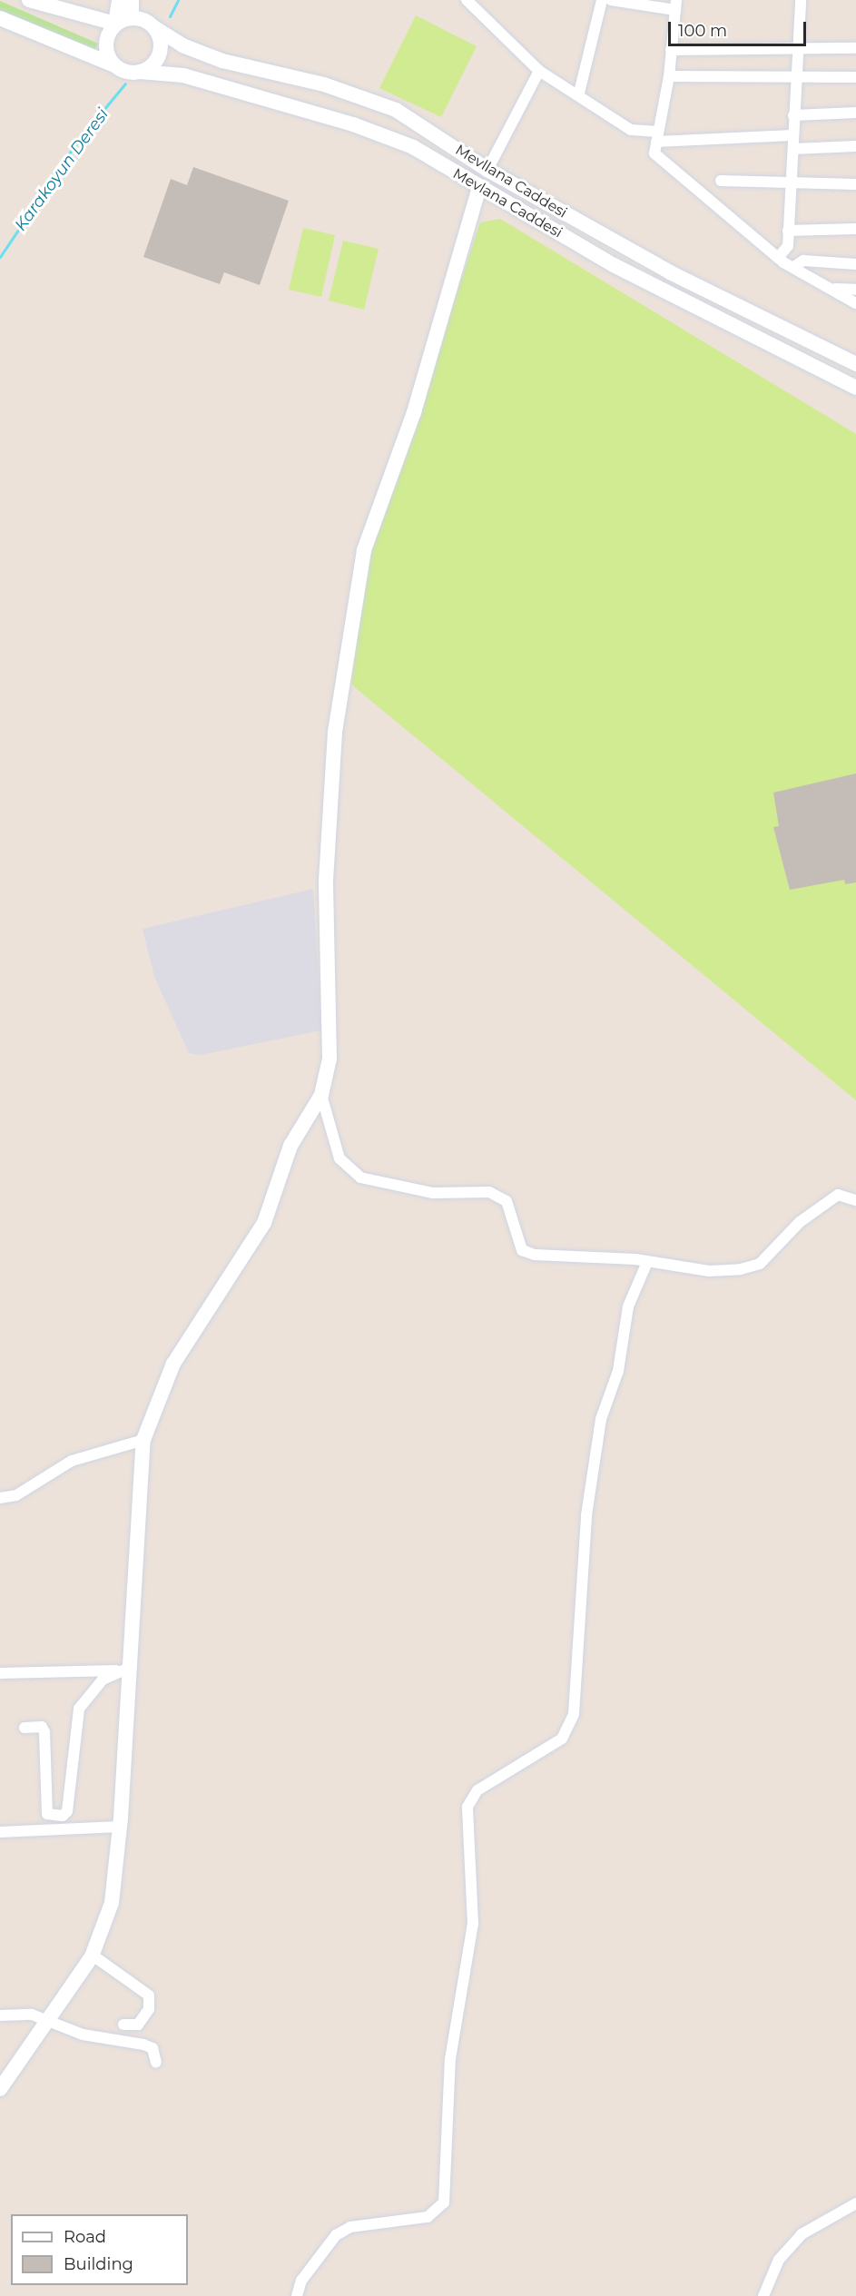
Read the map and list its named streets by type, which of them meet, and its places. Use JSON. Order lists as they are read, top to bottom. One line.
{"streets":{"main road":["Mevllana Caddesi","Mevlana Caddesi"]},"crossings":[["Mevllana Caddesi","Mevlana Caddesi"]],"water":["Karakoyun Deresi"],"legend":["Road","Building"],"scale_bar":"100 m"}
